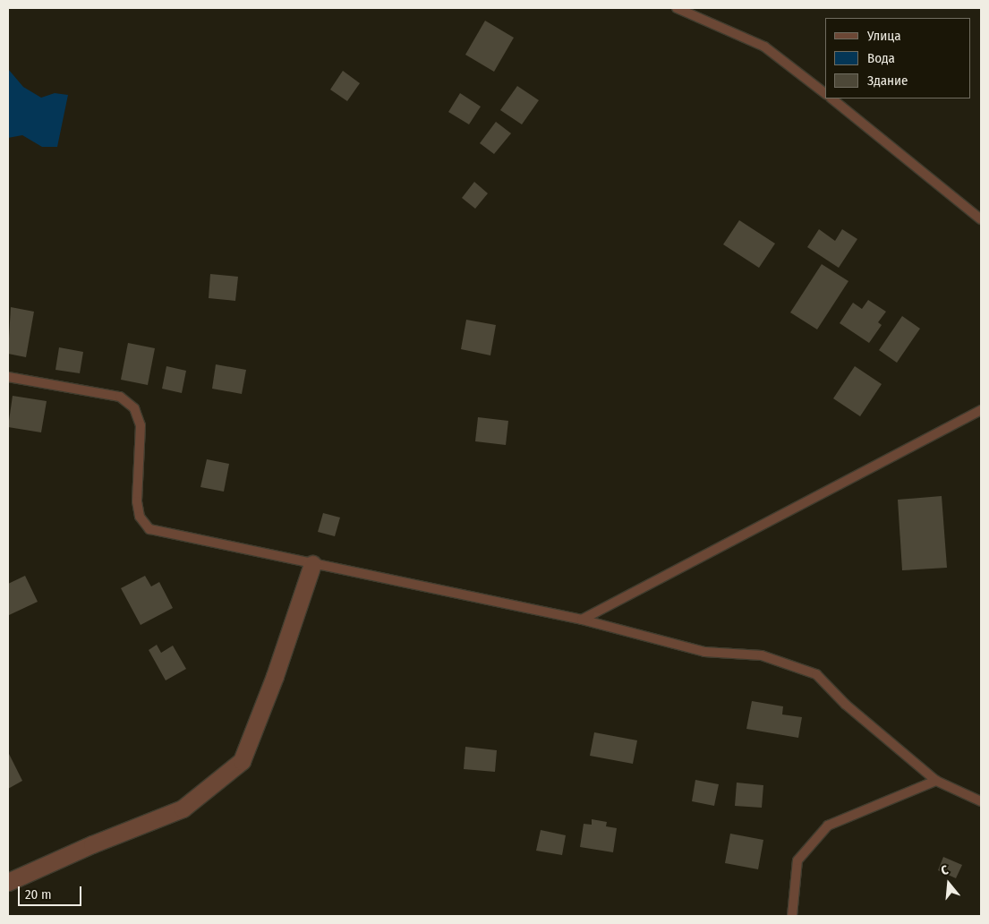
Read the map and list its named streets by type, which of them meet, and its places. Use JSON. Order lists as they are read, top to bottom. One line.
{"legend":["Улица","Вода","Здание"],"scale_bar":"20 m","north":"top"}
